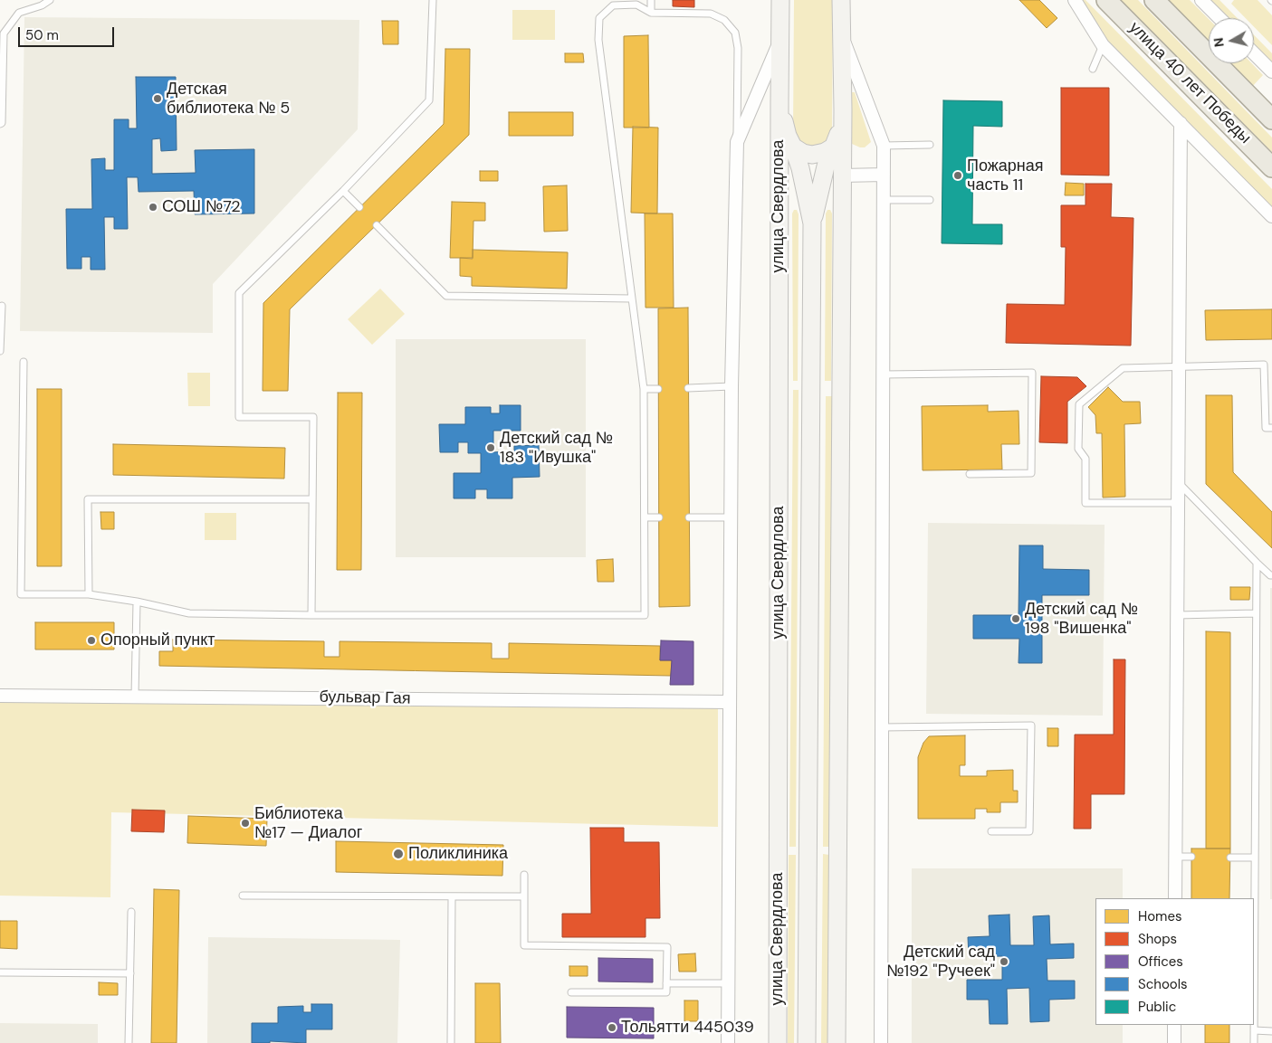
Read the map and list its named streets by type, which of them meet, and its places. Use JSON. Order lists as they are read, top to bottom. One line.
{"streets":{"main road":["улица 40 лет Победы","улица Свердлова"],"street":["бульвар Гая"]},"places":["Детская библиотека № 5","Пожарная часть 11","СОШ №72","Детский сад № 183 \"Ивушка\"","Детский сад № 198 \"Вишенка\"","Опорный пункт","Библиотека №17 — Диалог","Поликлиника","Детский сад №192 \"Ручеек\"","Тольятти 445039"],"legend":["Homes","Shops","Offices","Schools","Public"],"scale_bar":"50 m","north":"left"}
